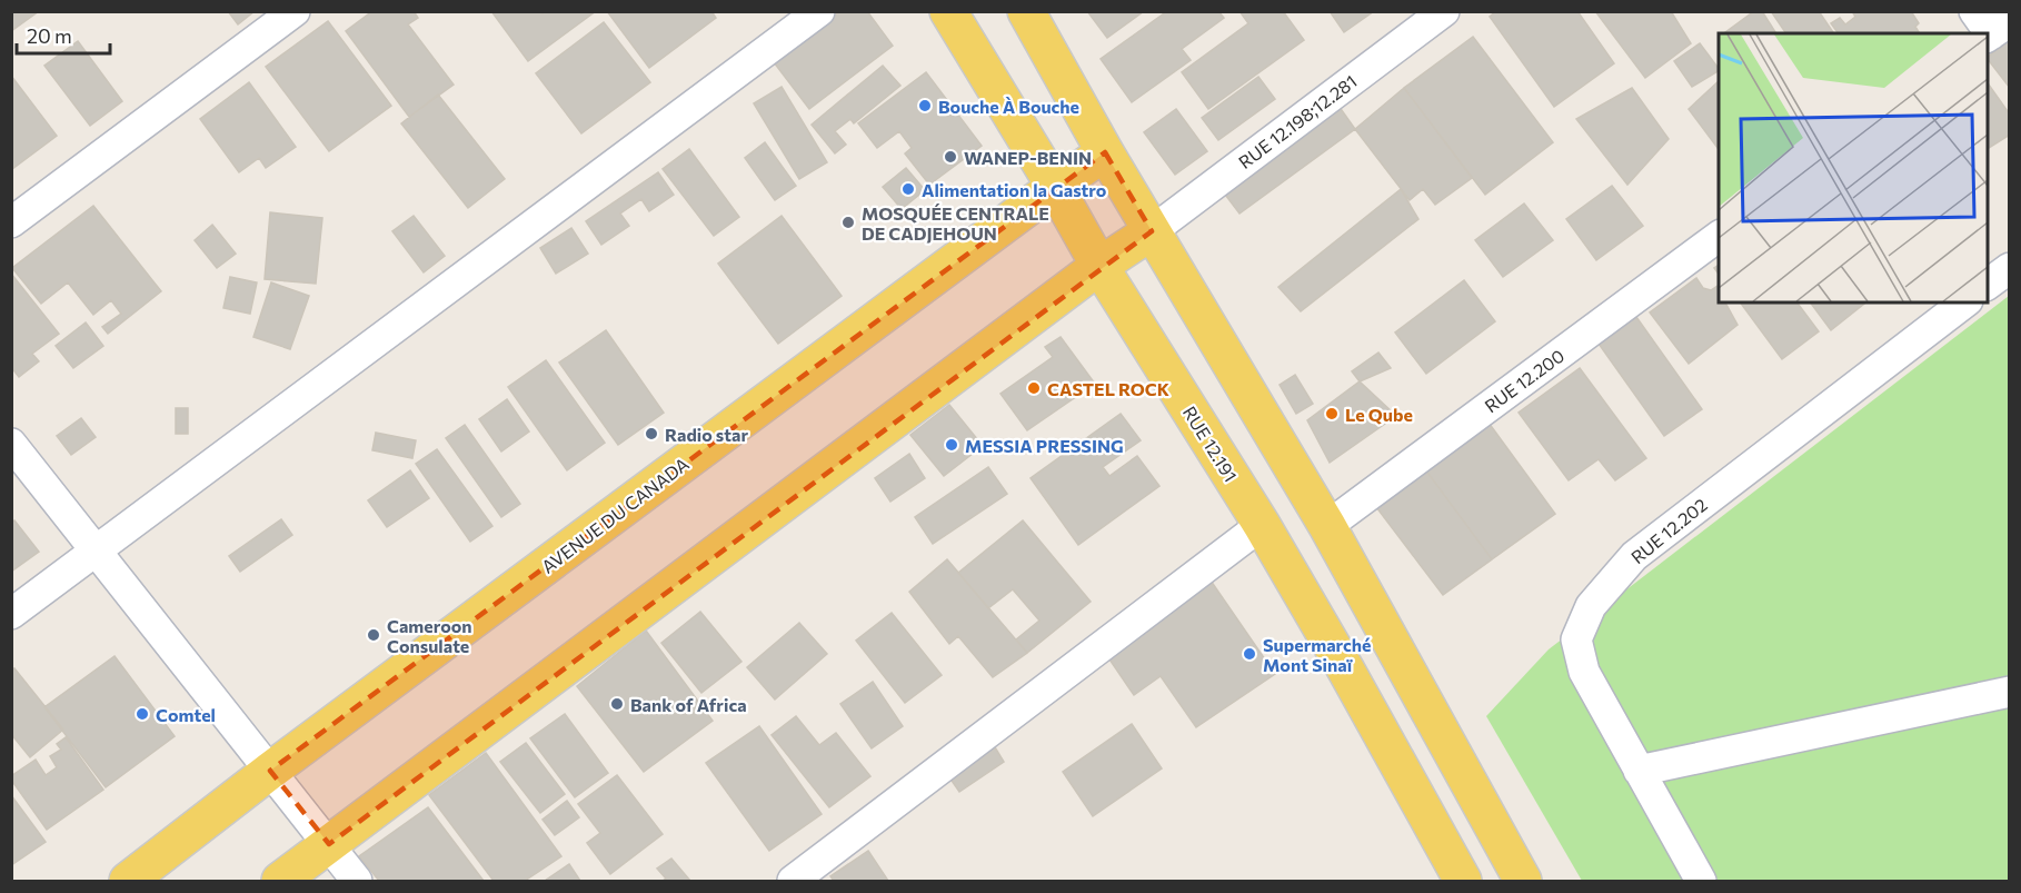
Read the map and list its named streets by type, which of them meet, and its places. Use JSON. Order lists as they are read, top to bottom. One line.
{"streets":{"main road":["RUE 12.191","AVENUE DU CANADA"],"street":["RUE 12.198;12.281","RUE 12.200","RUE 12.202"]},"crossings":[["RUE 12.191","AVENUE DU CANADA"]],"places":["Bouche À Bouche","WANEP-BENIN","Alimentation la Gastro","MOSQUÉE CENTRALE DE CADJEHOUN","CASTEL ROCK","Le Qube","Radio star","MESSIA PRESSING","Cameroon Consulate","Supermarché Mont Sinaï","Bank of Africa","Comtel"],"scale_bar":"20 m"}
